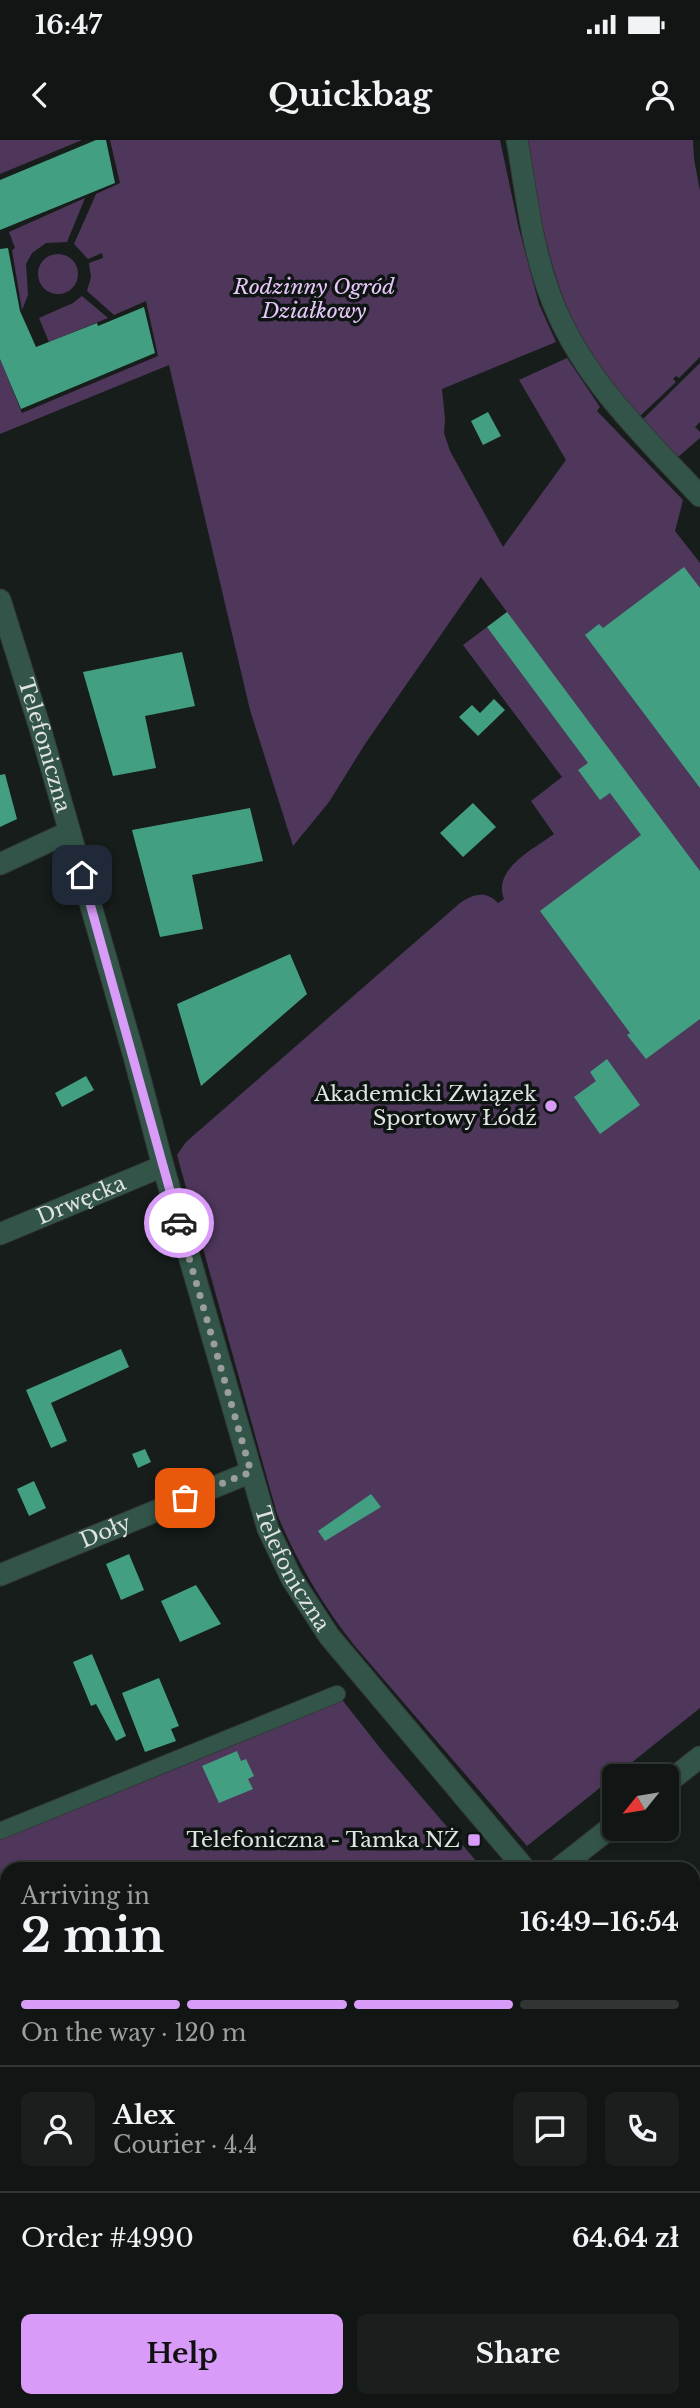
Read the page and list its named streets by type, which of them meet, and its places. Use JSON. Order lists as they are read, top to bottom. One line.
{"streets":{"street":["Telefoniczna","Drwęcka","Doły"]},"crossings":[["Telefoniczna","Drwęcka"],["Telefoniczna","Doły"]],"parks":["Rodzinny Ogród Działkowy"],"places":{"other":["Akademicki Związek Sportowy Łódź"],"transit":["Telefoniczna - Tamka NŻ"]},"north":"bottom left","page":{"status":"16:47","header":"Quickbag","heading":["2 min","Arriving in","16:49–16:54"],"panel":["Alex","Courier · 4.4","Order #4990","64.64 zł"],"bar":"On the way · 120 m","buttons":["Help","Share"]}}
